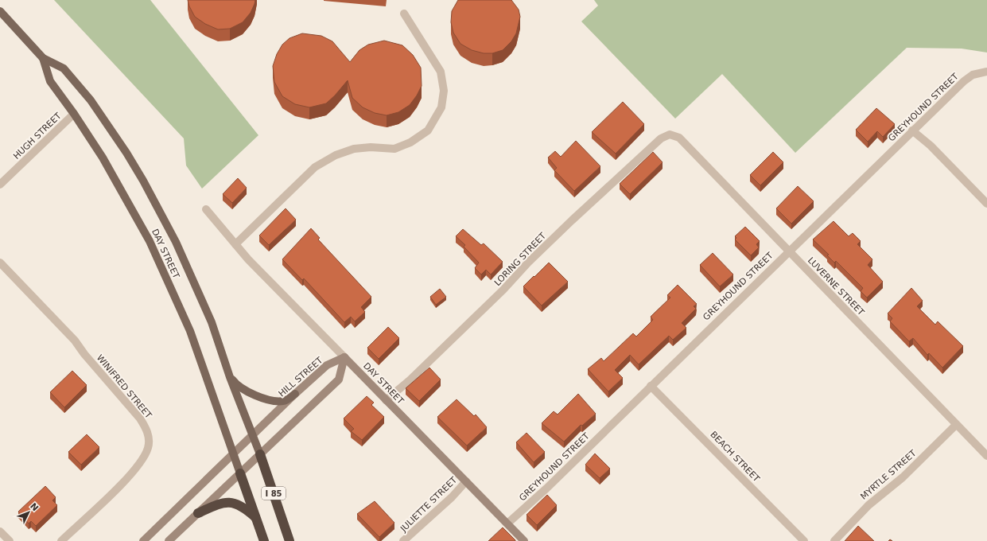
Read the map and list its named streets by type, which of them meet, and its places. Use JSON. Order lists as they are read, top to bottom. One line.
{"streets":{"highway":["I 85"],"main road":["DAY STREET"],"street":["GREYHOUND STREET","HUGH STREET","LORING STREET","LUVERNE STREET","HILL STREET","WINIFRED STREET","BEACH STREET","MYRTLE STREET","JULIETTE STREET"]},"crossings":[["GREYHOUND STREET","DAY STREET"],["GREYHOUND STREET","LUVERNE STREET"],["GREYHOUND STREET","BEACH STREET"],["HUGH STREET","DAY STREET"],["DAY STREET","LORING STREET"],["DAY STREET","HILL STREET"],["DAY STREET","I 85"],["DAY STREET","JULIETTE STREET"],["LORING STREET","LUVERNE STREET"],["LUVERNE STREET","MYRTLE STREET"]],"north":"top right"}
